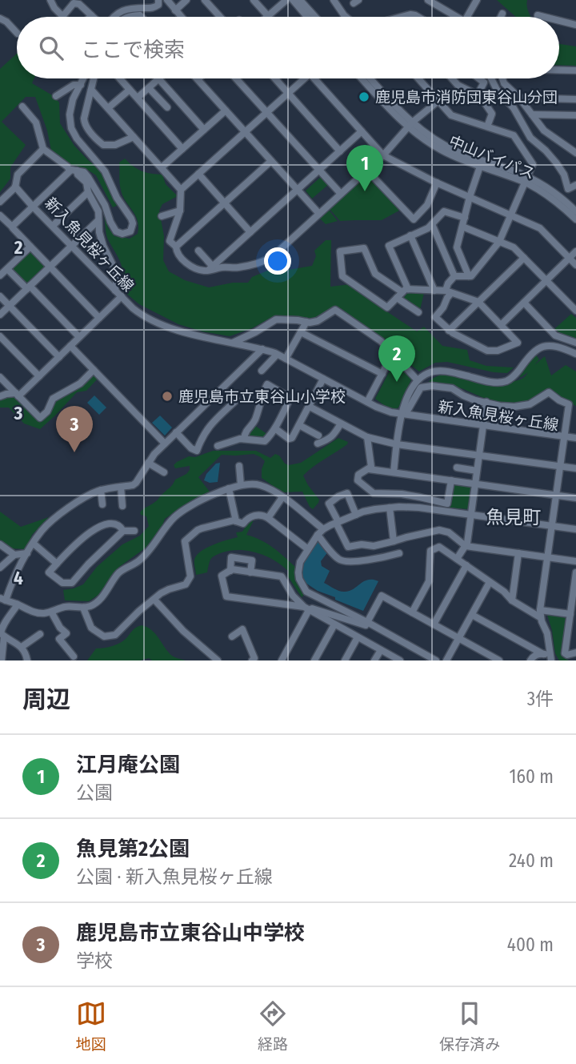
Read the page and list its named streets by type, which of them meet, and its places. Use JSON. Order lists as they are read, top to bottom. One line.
{"streets":{"street":["中山バイパス","新入魚見桜ヶ丘線"]},"districts":["魚見町"],"places":["鹿児島市消防団東谷山分団","鹿児島市立東谷山小学校"],"page":{"search":"ここで検索","pins":["1","2","3"],"heading":["周辺","3件"],"list":[{"mark":"1","name":"江月庵公園","note":"公園","value":"160 m"},{"mark":"2","name":"魚見第2公園","note":"公園 · 新入魚見桜ヶ丘線","value":"240 m"},{"mark":"3","name":"鹿児島市立東谷山中学校","note":"学校","value":"400 m"}],"nav":["地図","経路","保存済み"]},"grid":{"rows":["2","3","4"]}}
